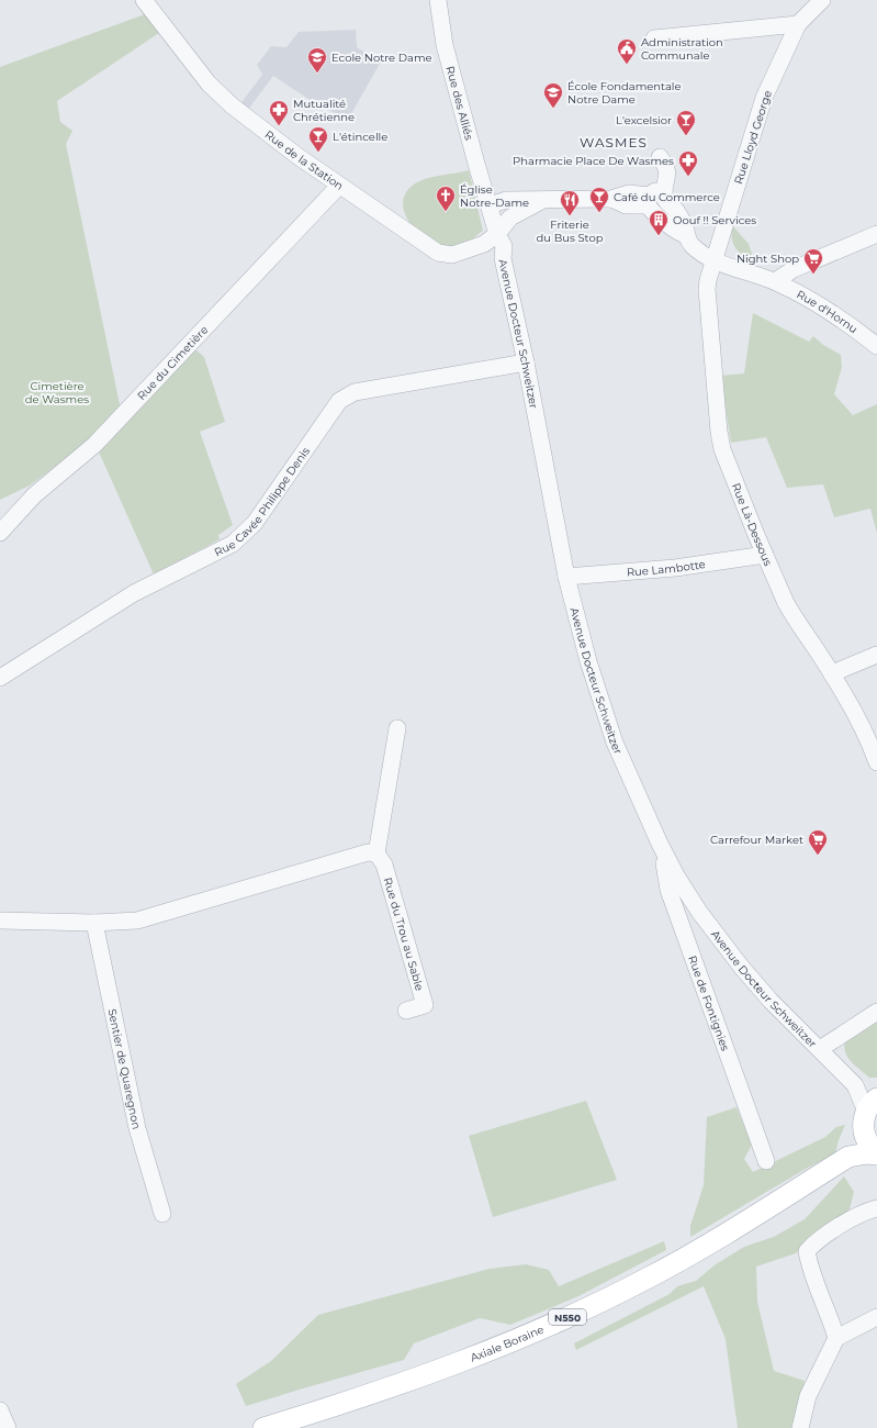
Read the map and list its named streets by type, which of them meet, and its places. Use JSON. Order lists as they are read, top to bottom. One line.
{"streets":{"main road":["N550","Axiale Boraine"],"street":["Rue des Alliés","Rue Lloyd George","Rue de la Station","Rue d'Hornu","Avenue Docteur Schweitzer","Rue du Cimetière","Rue Cavée Philippe Denis","Rue Là-Dessous","Rue Lambotte","Rue du Trou au Sable","Rue de Fontignies","Sentier de Quaregnon"]},"crossings":[["Rue Lloyd George","Rue d'Hornu"],["Rue Lloyd George","Rue Là-Dessous"],["Rue de la Station","Avenue Docteur Schweitzer"],["Rue de la Station","Rue du Cimetière"],["Rue d'Hornu","Rue Là-Dessous"],["Avenue Docteur Schweitzer","Rue Cavée Philippe Denis"],["Avenue Docteur Schweitzer","Rue Lambotte"],["Avenue Docteur Schweitzer","Rue de Fontignies"],["Rue Là-Dessous","Rue Lambotte"]],"districts":["WASMES"],"parks":["Cimetière de Wasmes"],"places":{"public building":["Administration Communale"],"school or university":["Ecole Notre Dame","École Fondamentale Notre Dame"],"pharmacy":["Mutualité Chrétienne","Pharmacie Place De Wasmes"],"bar":["L'excelsior","L'étincelle","Café du Commerce"],"church":["Église Notre-Dame"],"restaurant":["Friterie du Bus Stop"],"building":["Oouf !! Services"],"supermarket":["Night Shop","Carrefour Market"]}}
